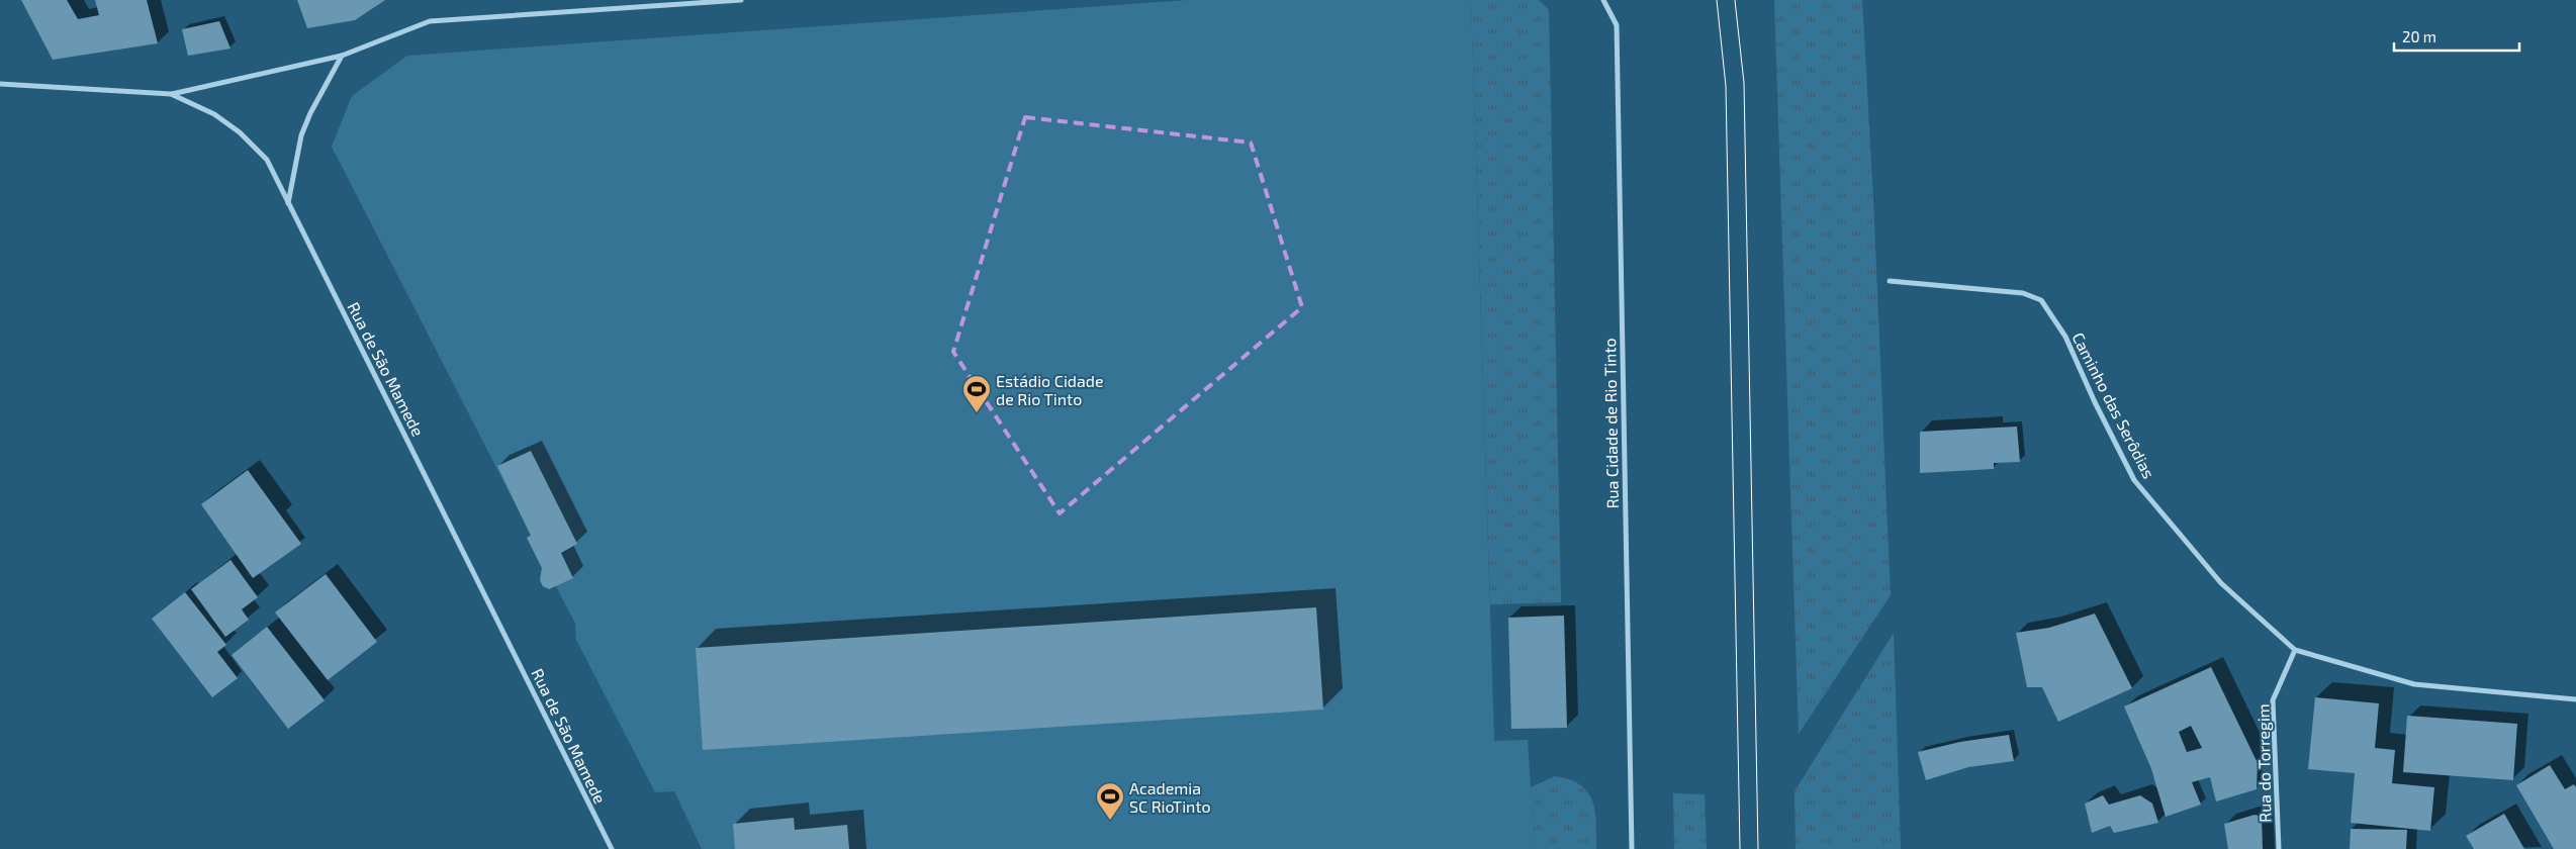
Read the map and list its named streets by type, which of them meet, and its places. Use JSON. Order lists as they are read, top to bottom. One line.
{"streets":{"street":["Rua de São Mamede","Caminho das Serôdias","Rua Cidade de Rio Tinto","Rua do Torregim"]},"crossings":[["Caminho das Serôdias","Rua do Torregim"]],"places":{"sports":["Estádio Cidade de Rio Tinto","Academia SC RioTinto"]},"scale_bar":"20 m"}
